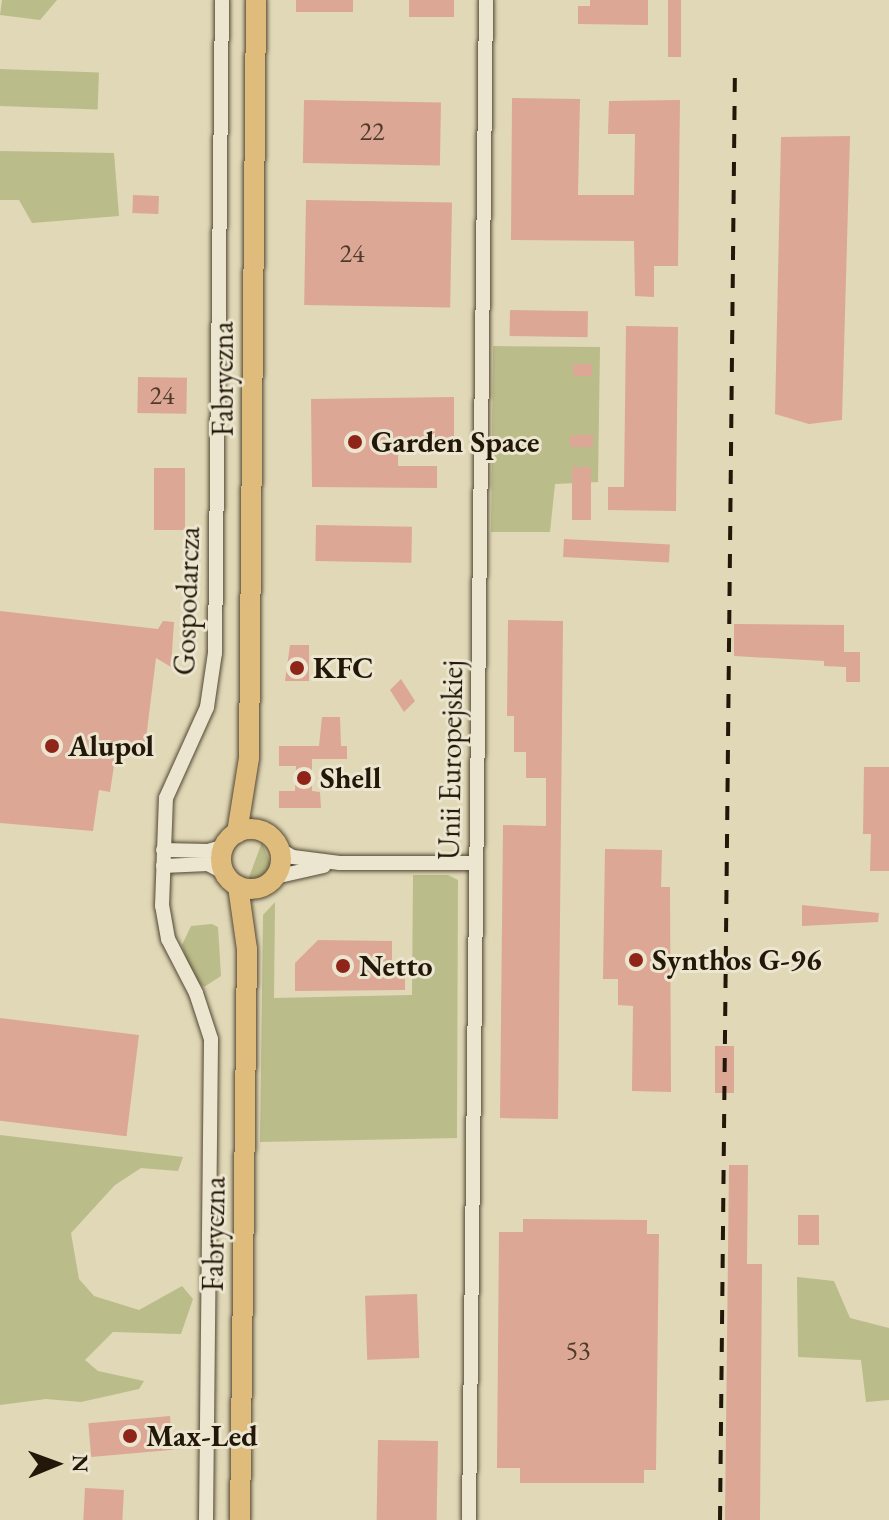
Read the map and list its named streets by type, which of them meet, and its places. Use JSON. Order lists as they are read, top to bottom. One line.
{"streets":{"main road":["Fabryczna"],"street":["Gospodarcza","Unii Europejskiej"]},"places":["Garden Space","KFC","Alupol","Shell","Synthos G-96","Netto","Max-Led"],"house_numbers":["22","24","24","53"],"north":"right"}
